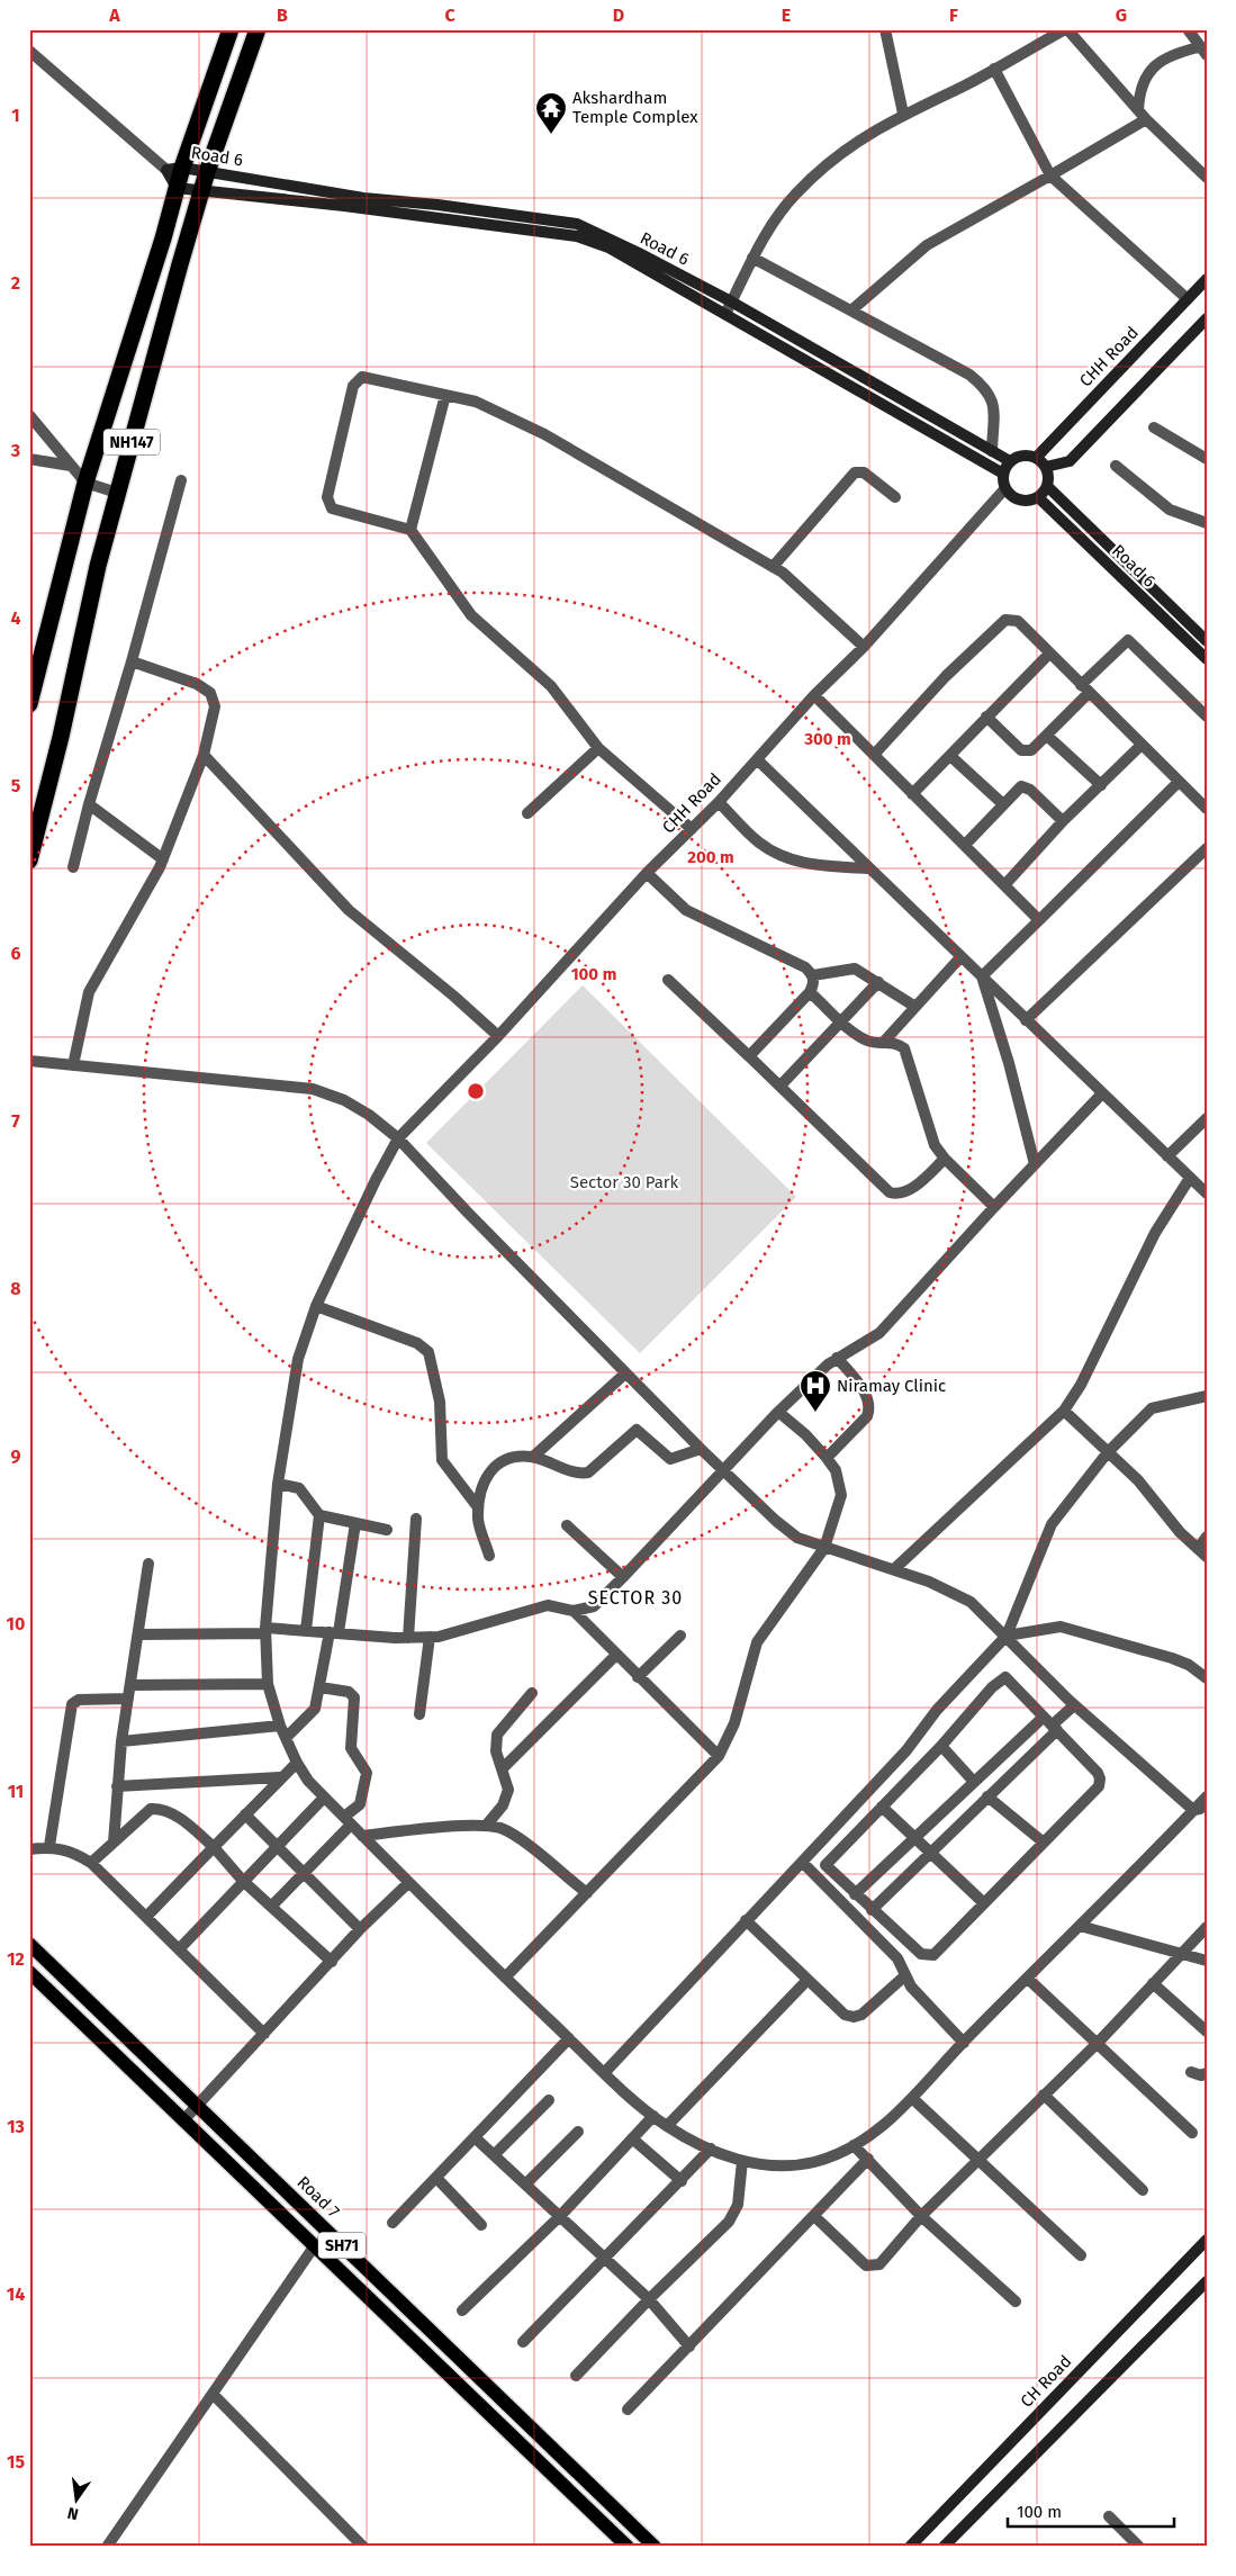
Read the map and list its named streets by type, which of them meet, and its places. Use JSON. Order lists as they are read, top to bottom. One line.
{"streets":{"highway":["NH147"],"main road":["Road 7","SH71"],"street":["Road 6","CHH Road","CH Road"]},"crossings":[["Road 6","CHH Road"],["Road 6","NH147"]],"districts":["SECTOR 30"],"parks":["Sector 30 Park"],"places":{"temple":["Akshardham Temple Complex"],"hospital":["Niramay Clinic"]},"scale_bar":"100 m","north":"bottom","grid":{"columns":["A","B","C","D","E","F","G"],"rows":["1","2","3","4","5","6","7","8","9","10","11","12","13","14","15"]},"rings":["300 m","200 m","100 m"]}
